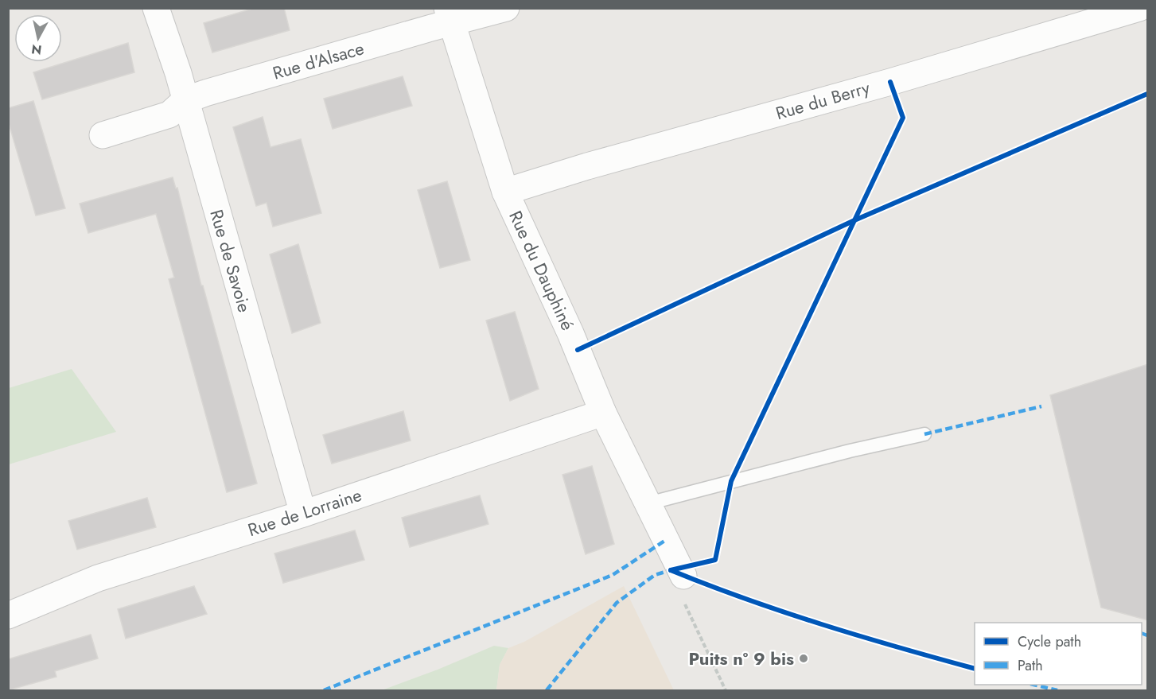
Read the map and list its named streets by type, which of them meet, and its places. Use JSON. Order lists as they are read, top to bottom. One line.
{"streets":{"street":["Rue d'Alsace","Rue du Berry","Rue de Savoie","Rue du Dauphiné","Rue de Lorraine"]},"crossings":[["Rue d'Alsace","Rue de Savoie"],["Rue d'Alsace","Rue du Dauphiné"],["Rue du Berry","Rue du Dauphiné"],["Rue de Savoie","Rue de Lorraine"],["Rue du Dauphiné","Rue de Lorraine"]],"places":["Puits n° 9 bis"],"legend":["Cycle path","Path"],"north":"bottom"}
